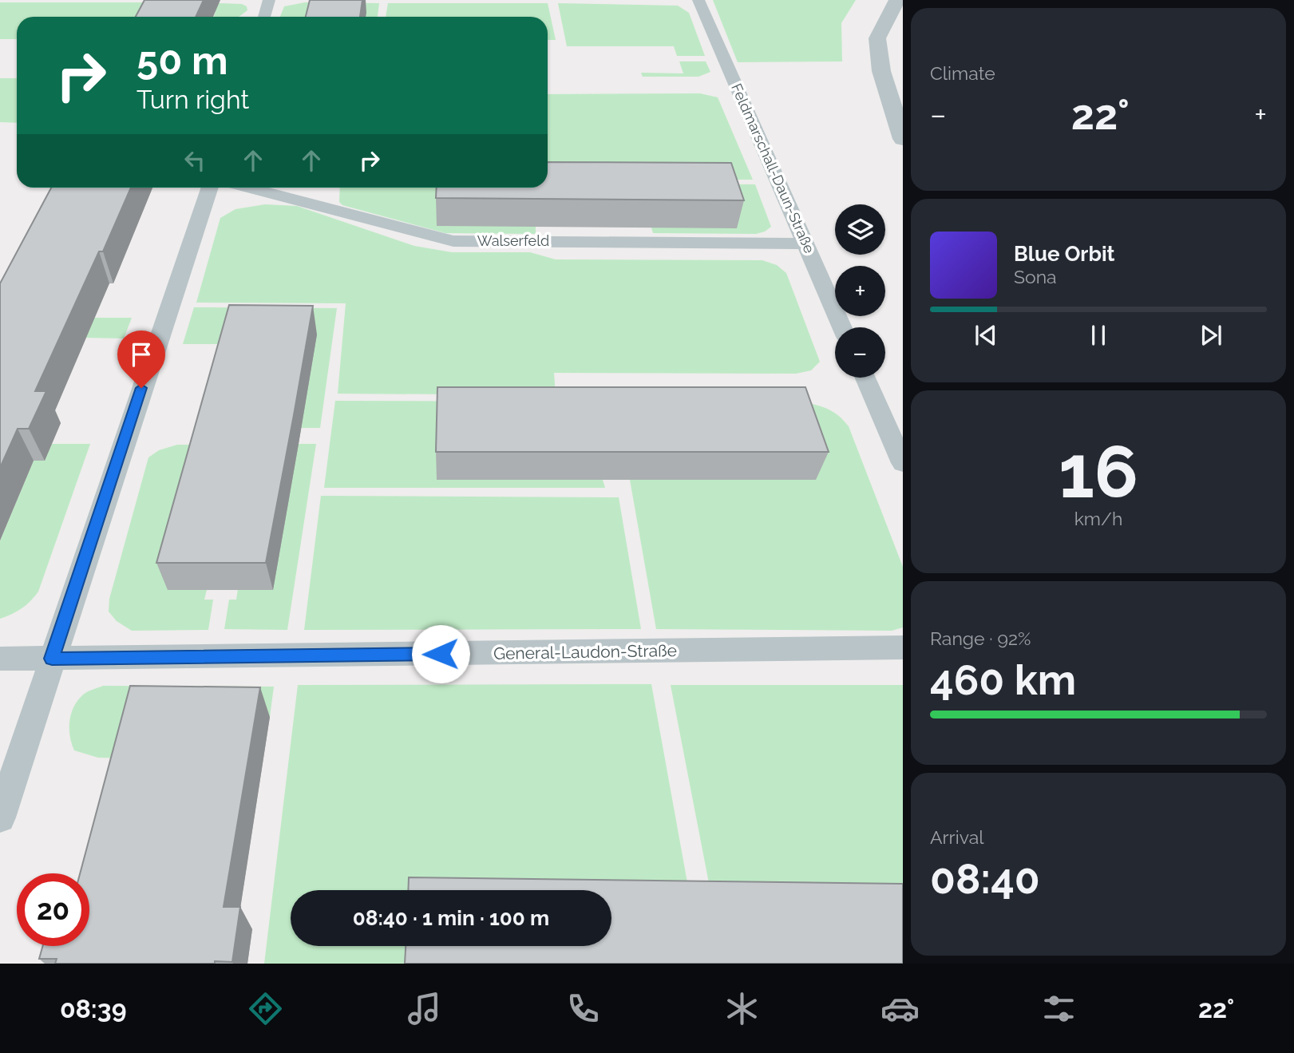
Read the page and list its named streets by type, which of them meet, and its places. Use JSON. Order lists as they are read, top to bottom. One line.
{"streets":{"lane":["Feldmarschall-Daun-Straße","Walserfeld","General-Laudon-Straße"]},"crossings":[["Feldmarschall-Daun-Straße","Walserfeld"]],"page":{"tile":["Climate",["16","km/h"],["Range · 92%","460 km"],["Arrival","08:40"]],"turn":["50 m","Turn right"],"heat":["−","22°","+"],"map_buttons":["+","−"],"song":["Blue Orbit","Sona"],"limit":"20","trip":"08:40 · 1 min · 100 m","tabs":["08:39","22°"]}}
